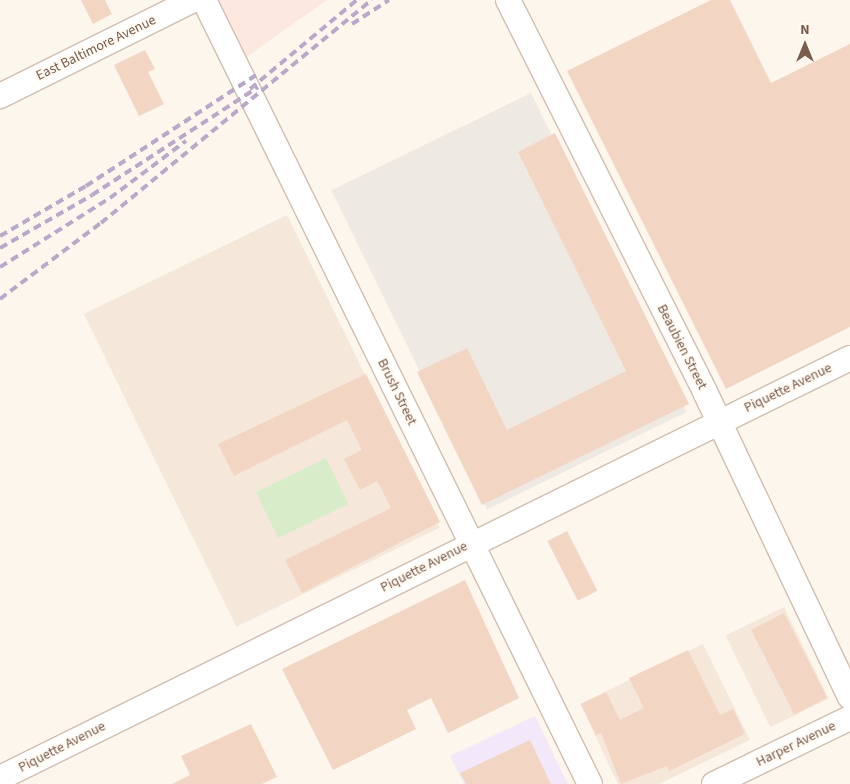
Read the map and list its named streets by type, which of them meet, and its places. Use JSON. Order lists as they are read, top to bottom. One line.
{"streets":{"street":["East Baltimore Avenue","Beaubien Street","Piquette Avenue","Brush Street","Harper Avenue"]},"crossings":[["Beaubien Street","Piquette Avenue"],["Piquette Avenue","Brush Street"]],"north":"top"}
